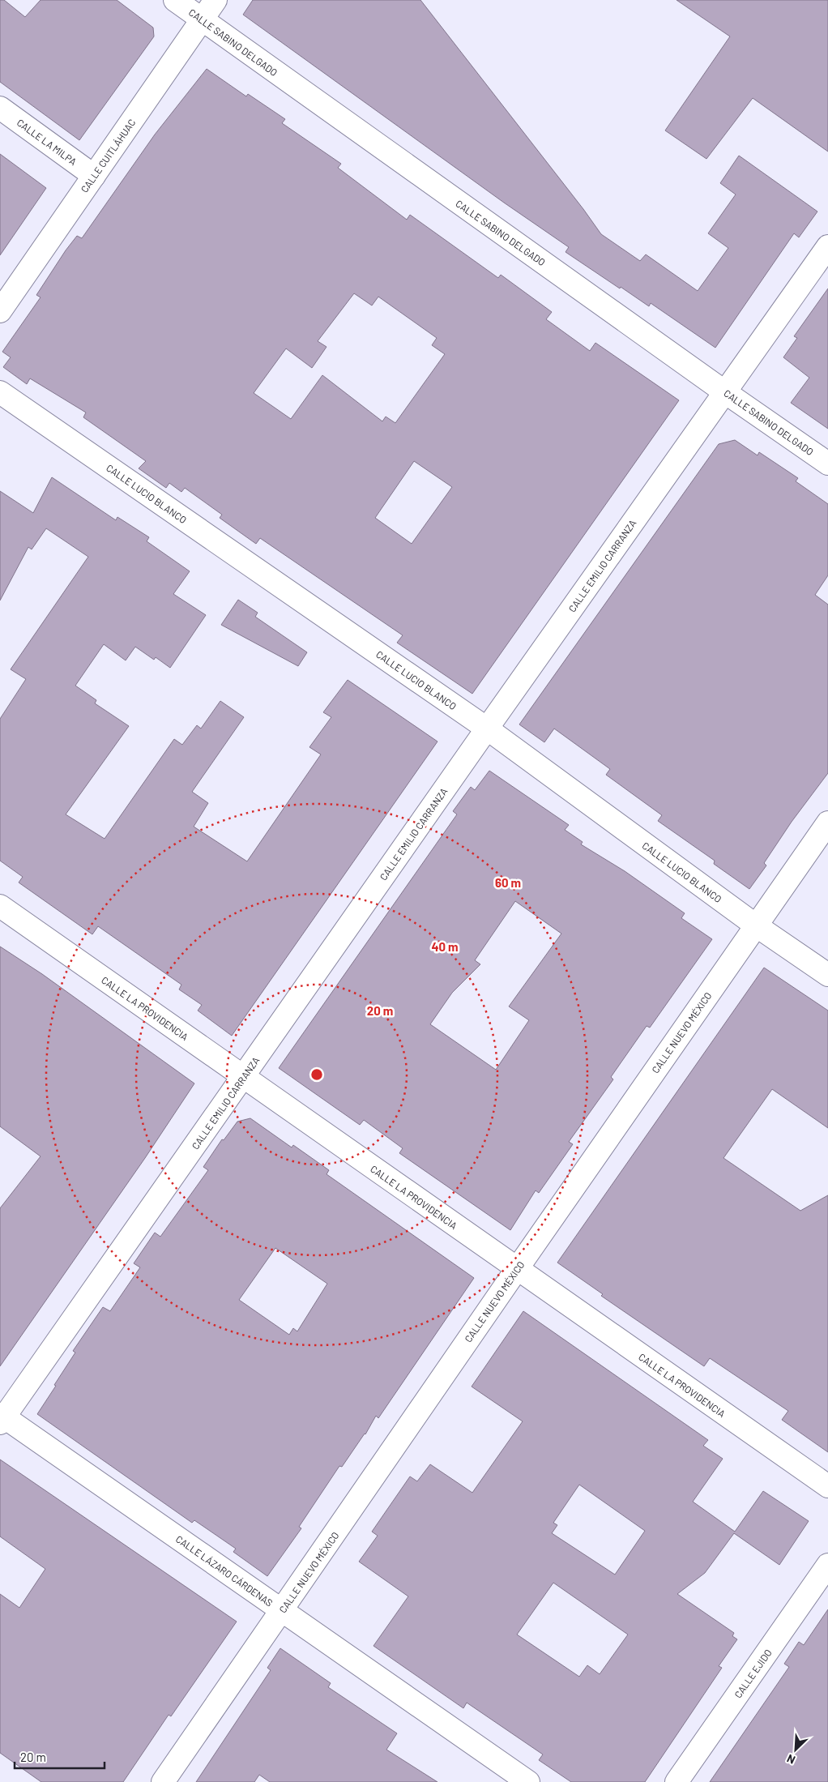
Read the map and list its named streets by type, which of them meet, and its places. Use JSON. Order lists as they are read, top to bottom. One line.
{"streets":{"street":["CALLE SABINO DELGADO","CALLE LA MILPA","CALLE CUITLÁHUAC","CALLE LUCIO BLANCO","CALLE EMILIO CARRANZA","CALLE LA PROVIDENCIA","CALLE NUEVO MÉXICO","CALLE LÁZARO CÁRDENAS","CALLE EJIDO"]},"crossings":[["CALLE SABINO DELGADO","CALLE CUITLÁHUAC"],["CALLE SABINO DELGADO","CALLE EMILIO CARRANZA"],["CALLE LA MILPA","CALLE CUITLÁHUAC"],["CALLE LUCIO BLANCO","CALLE EMILIO CARRANZA"],["CALLE LUCIO BLANCO","CALLE NUEVO MÉXICO"],["CALLE EMILIO CARRANZA","CALLE LA PROVIDENCIA"],["CALLE EMILIO CARRANZA","CALLE LÁZARO CÁRDENAS"],["CALLE LA PROVIDENCIA","CALLE NUEVO MÉXICO"],["CALLE NUEVO MÉXICO","CALLE LÁZARO CÁRDENAS"]],"scale_bar":"20 m","north":"bottom left","rings":["60 m","40 m","20 m"]}
